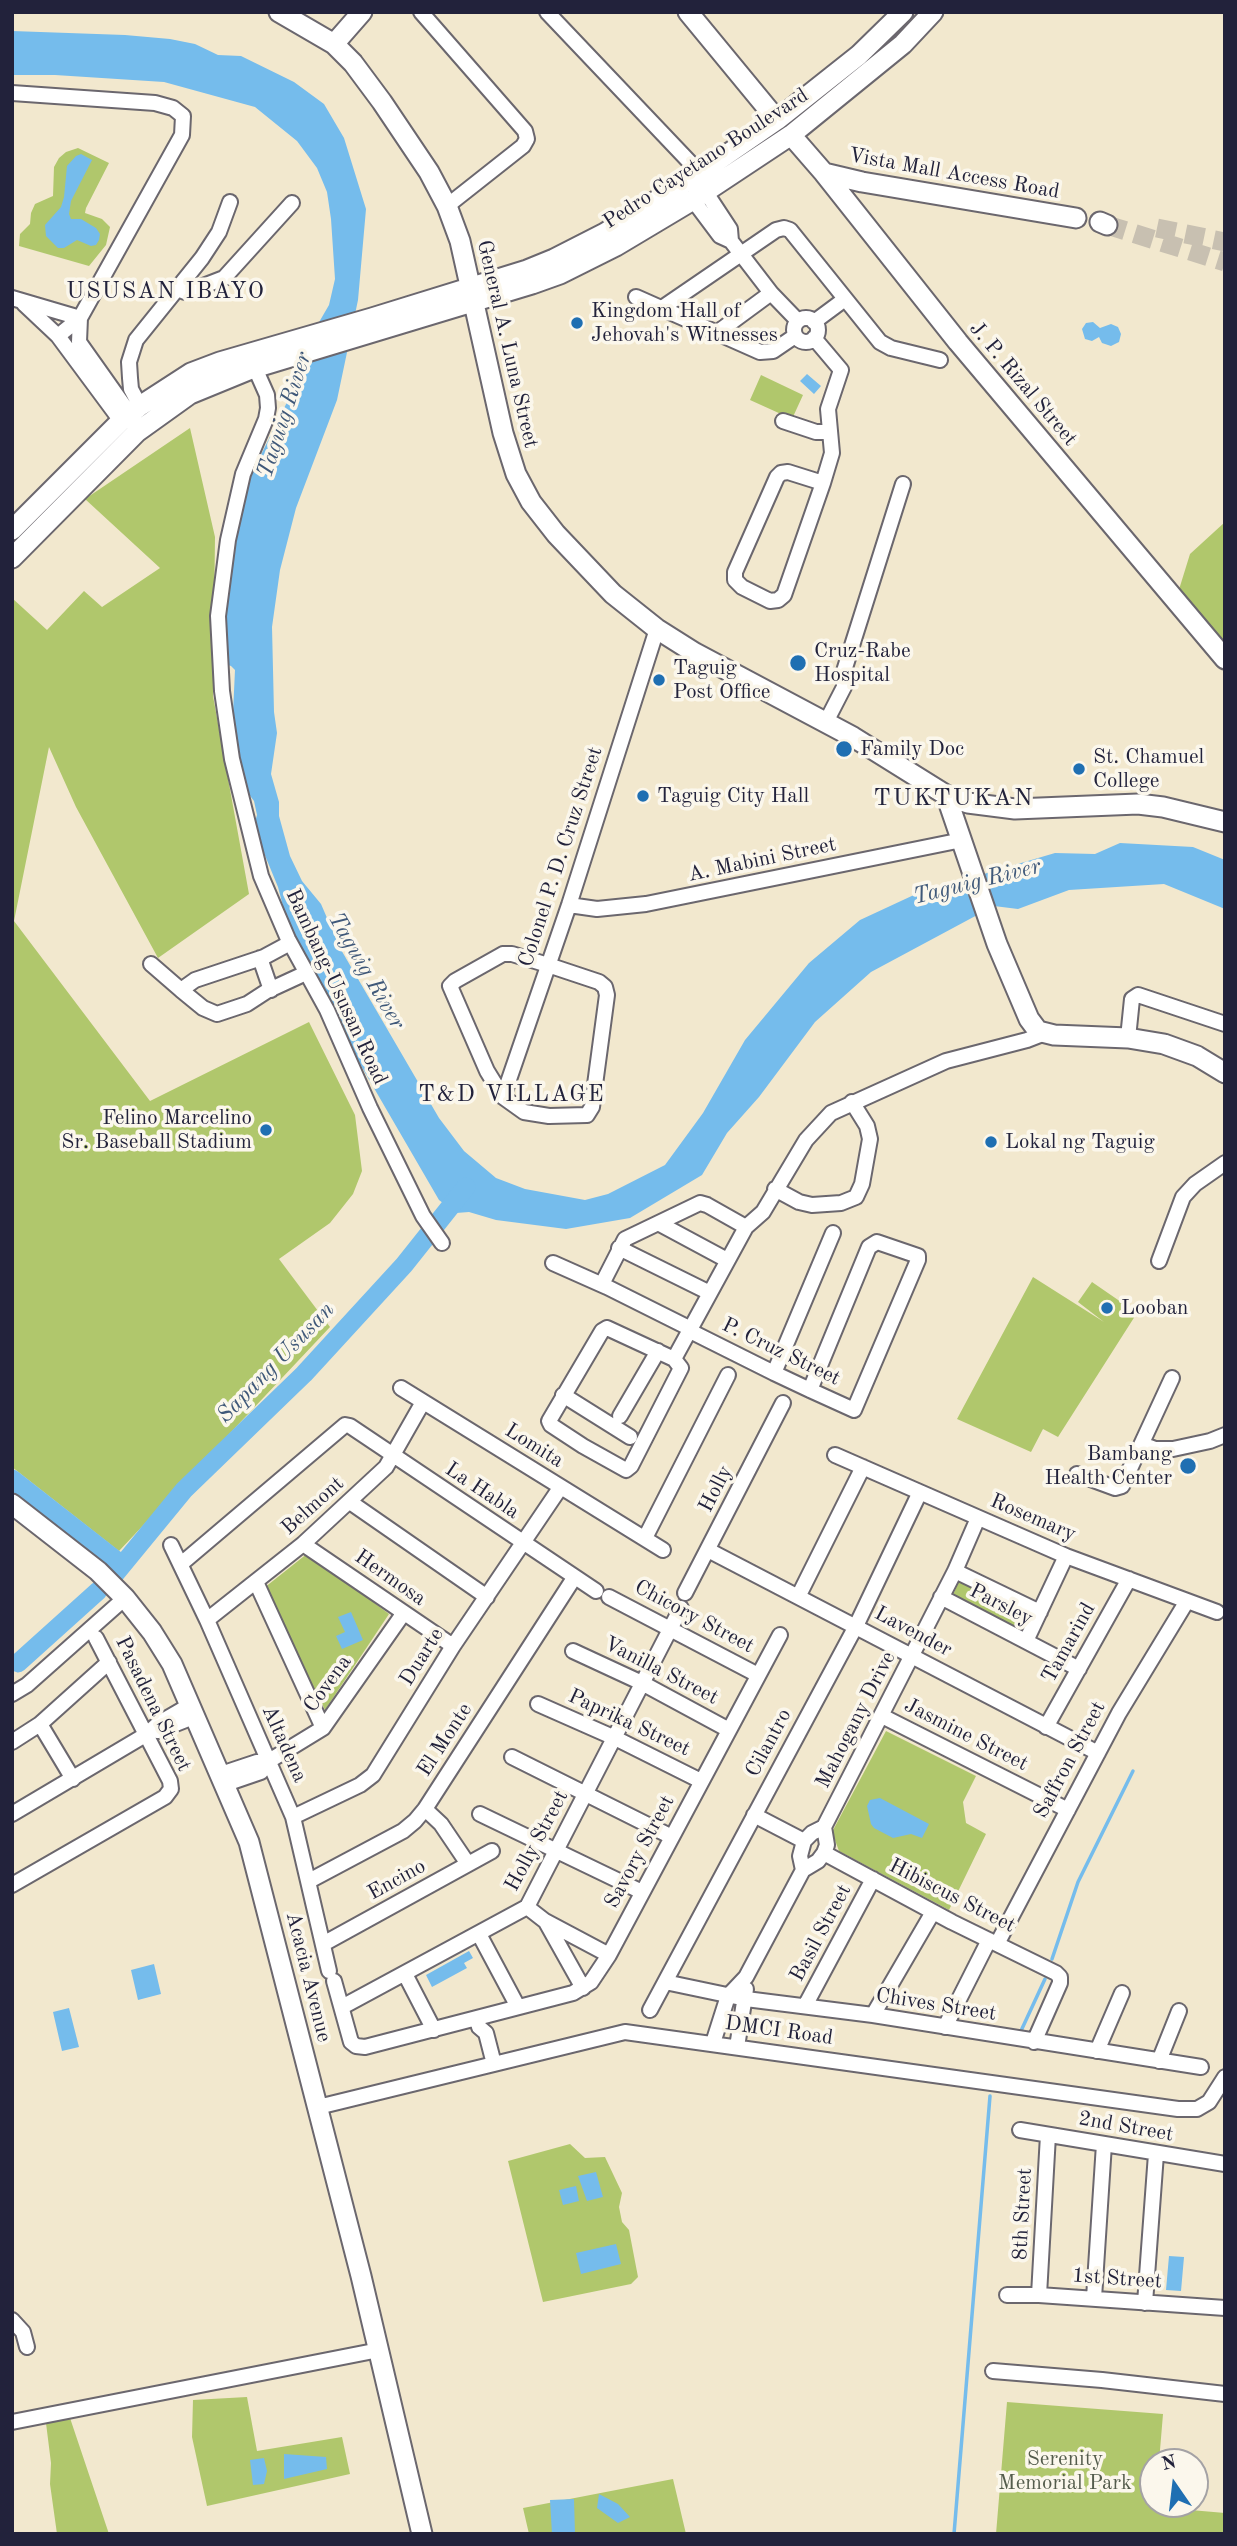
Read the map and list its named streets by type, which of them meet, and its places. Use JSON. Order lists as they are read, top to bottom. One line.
{"streets":{"main road":["Pedro Cayetano Boulevard","Vista Mall Access Road","General A. Luna Street","J. P. Rizal Street","Acacia Avenue"],"street":["Colonel P. D. Cruz Street","A. Mabini Street","Bambang-Ususan Road","P. Cruz Street","Lomita","Holly","La Habla","Belmont","Rosemary","Hermosa","Parsley","Chicory Street","Lavender","Tamarind","Duarte","Vanilla Street","Covena","Pasadena Street","Mahogany Drive","Paprika Street","Jasmine Street","El Monte","Cilantro","Altadena","Saffron Street","Holly Street","Savory Street","Encino","Hibiscus Street","Basil Street","Chives Street","DMCI Road","2nd Street","8th Street","1st Street"]},"crossings":[["Pedro Cayetano Boulevard","General A. Luna Street"],["Pedro Cayetano Boulevard","J. P. Rizal Street"],["Pedro Cayetano Boulevard","Bambang-Ususan Road"],["Vista Mall Access Road","J. P. Rizal Street"],["General A. Luna Street","Colonel P. D. Cruz Street"],["Colonel P. D. Cruz Street","A. Mabini Street"],["Lomita","Belmont"],["Lomita","Duarte"],["Holly","Lavender"],["La Habla","Belmont"],["La Habla","Chicory Street"],["La Habla","Duarte"],["La Habla","El Monte"],["La Habla","Altadena"],["Belmont","Hermosa"],["Belmont","Altadena"],["Rosemary","Tamarind"],["Rosemary","Mahogany Drive"],["Rosemary","Cilantro"],["Rosemary","Saffron Street"],["Hermosa","Duarte"],["Hermosa","Covena"],["Parsley","Tamarind"],["Parsley","Mahogany Drive"],["Chicory Street","Holly Street"],["Chicory Street","Savory Street"],["Lavender","Tamarind"],["Lavender","Mahogany Drive"],["Lavender","Cilantro"],["Lavender","Saffron Street"],["Duarte","Altadena"],["Vanilla Street","Holly Street"],["Vanilla Street","Savory Street"],["Covena","Altadena"],["Covena","Acacia Avenue"],["Mahogany Drive","Jasmine Street"],["Paprika Street","Holly Street"],["Paprika Street","Savory Street"],["Jasmine Street","Saffron Street"],["El Monte","Altadena"],["Cilantro","Chives Street"],["Altadena","Holly Street"],["Altadena","Savory Street"],["Altadena","Encino"],["Saffron Street","Hibiscus Street"],["Saffron Street","Chives Street"],["Hibiscus Street","Basil Street"],["Hibiscus Street","Chives Street"],["Basil Street","Chives Street"],["Acacia Avenue","DMCI Road"],["2nd Street","8th Street"],["8th Street","1st Street"]],"districts":["USUSAN IBAYO","TUKTUKAN","T&D VILLAGE"],"water":["Taguig River","Sapang Ususan"],"parks":["Serenity Memorial Park"],"places":["Kingdom Hall of Jehovah's Witnesses","Cruz-Rabe Hospital","Taguig Post Office","Family Doc","St. Chamuel College","Taguig City Hall","Felino Marcelino Sr. Baseball Stadium","Lokal ng Taguig","Looban","Bambang Health Center"],"north":"top"}
